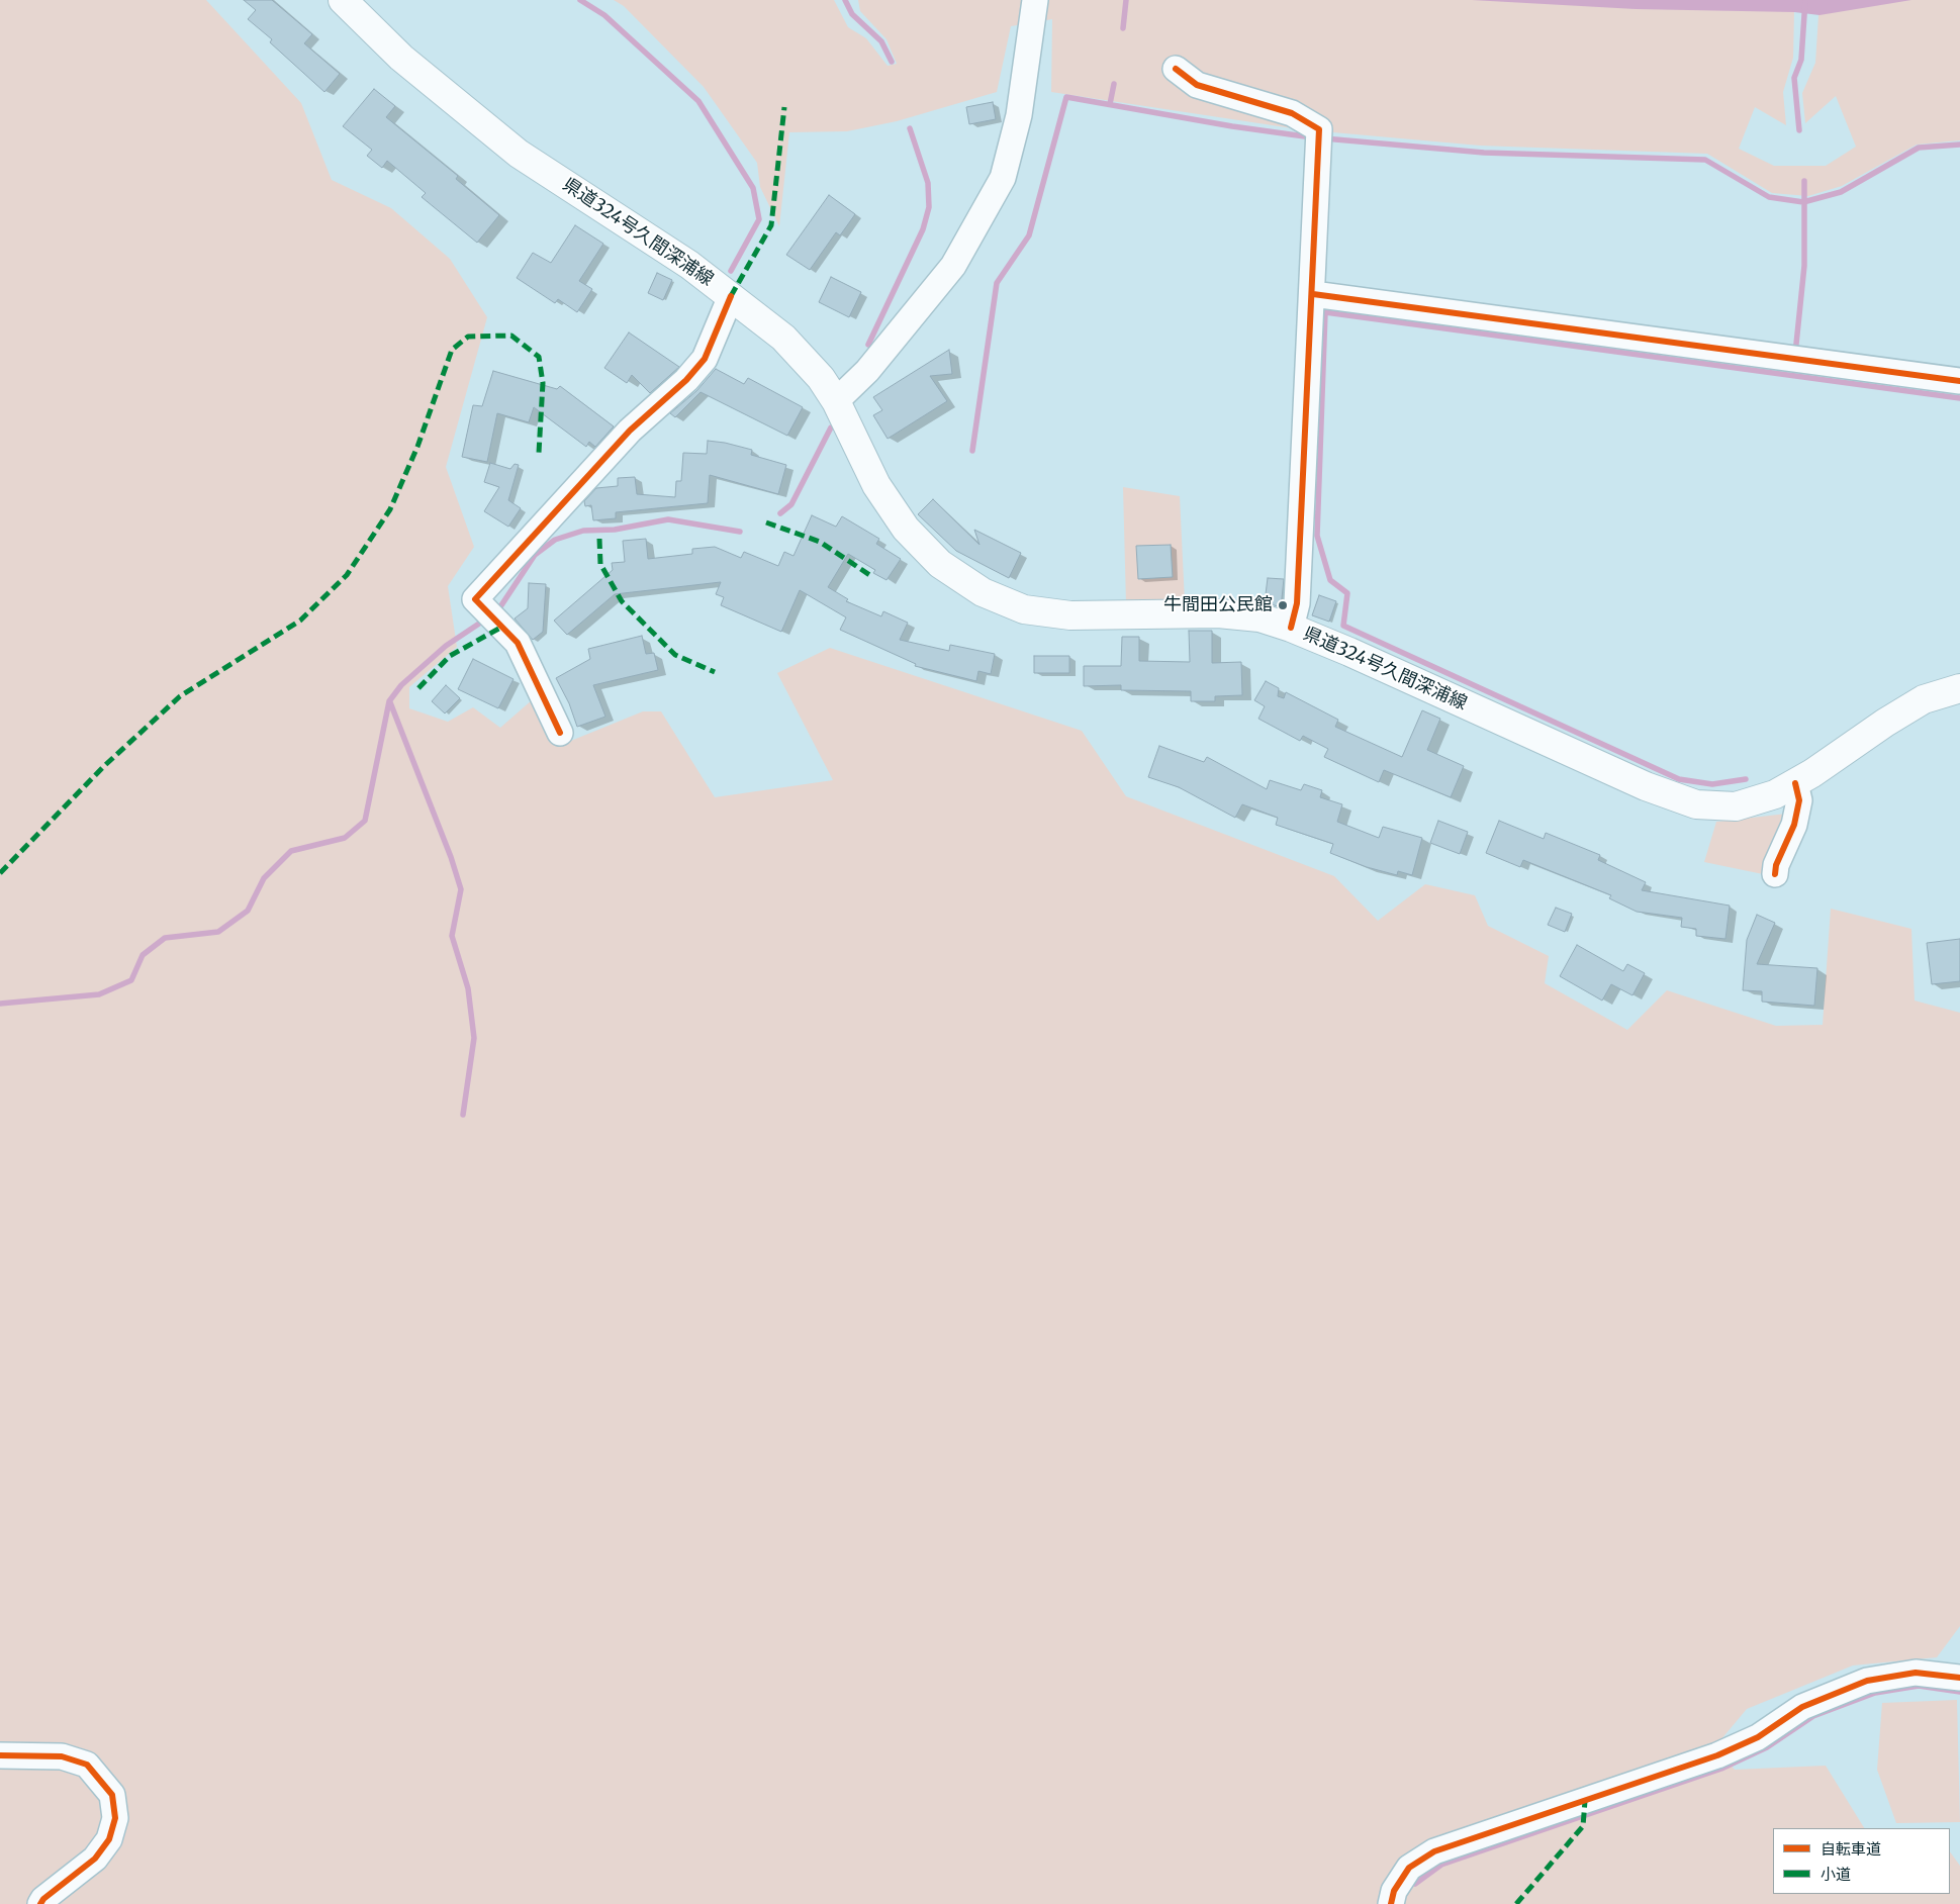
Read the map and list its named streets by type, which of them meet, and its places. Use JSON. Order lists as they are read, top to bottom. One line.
{"streets":{"main road":["県道324号久間深浦線"]},"places":["牛間田公民館"],"legend":["自転車道","小道"]}
